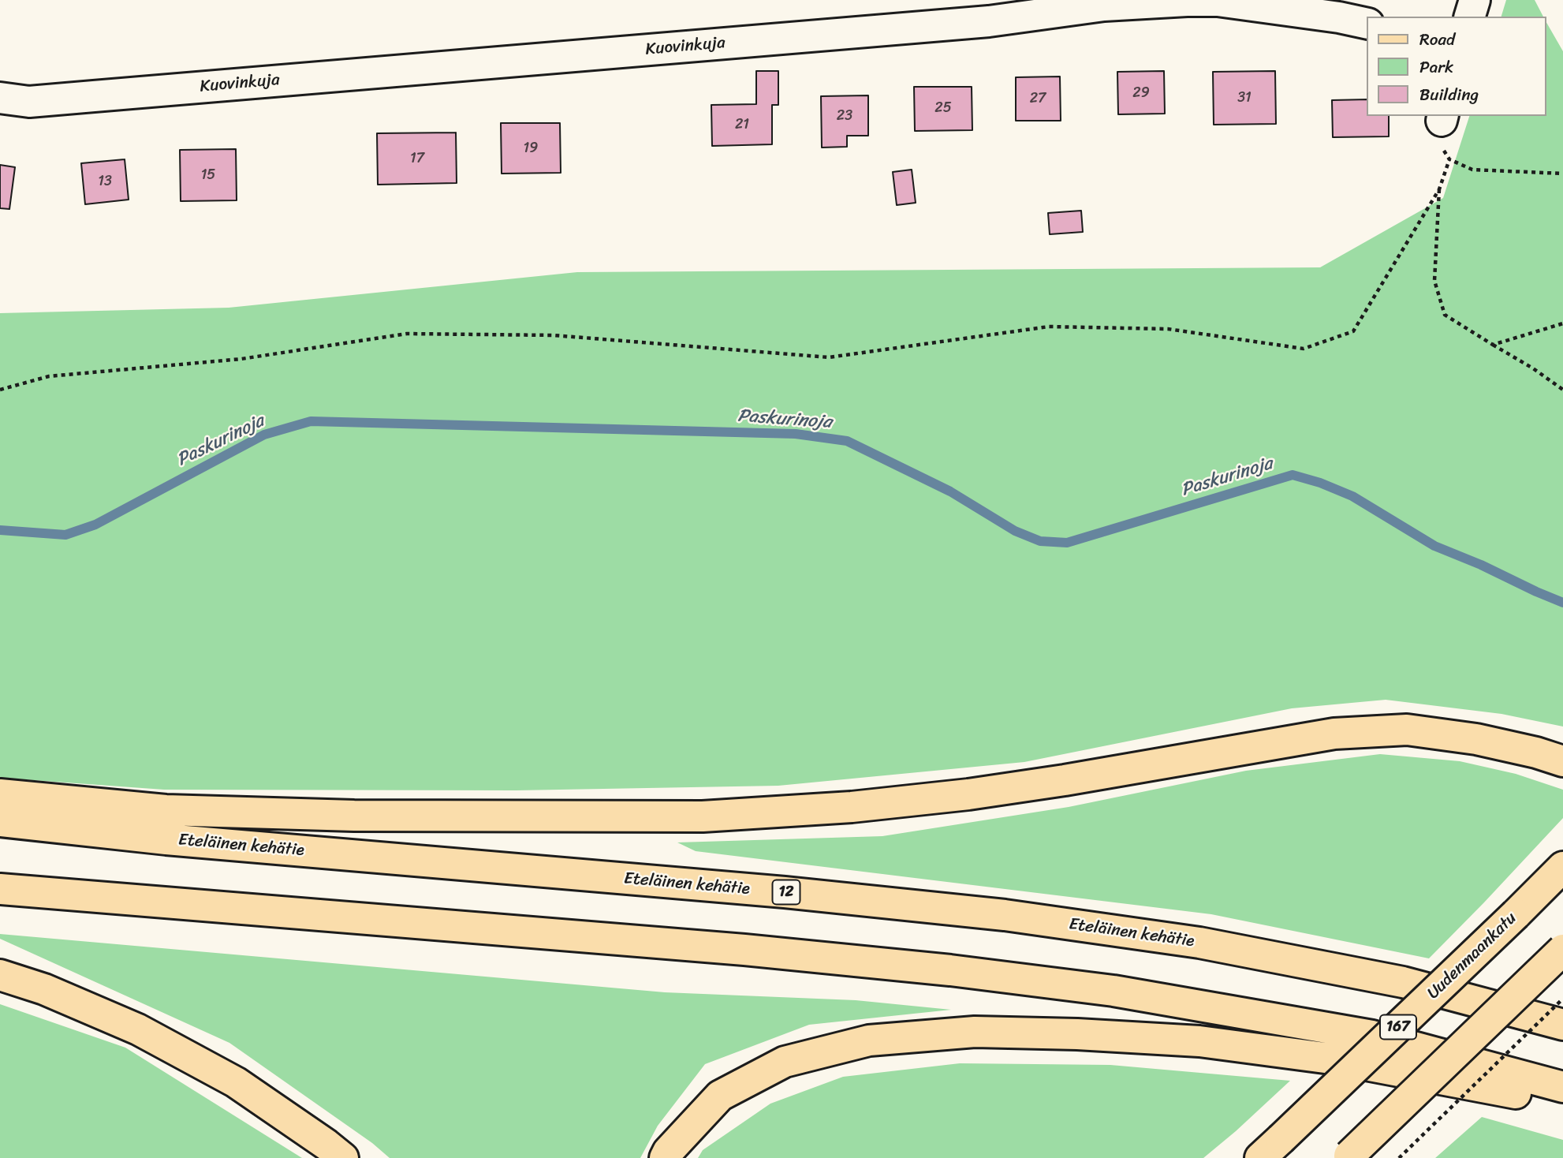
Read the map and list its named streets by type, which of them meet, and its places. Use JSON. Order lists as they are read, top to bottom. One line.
{"streets":{"main road":["Eteläinen kehätie","12","Uudenmaankatu","167"],"street":["Kuovinkuja"]},"water":["Paskurinoja"],"house_numbers":["29","31","27","25","23","21","19","17","15","13"],"legend":["Road","Park","Building"]}
